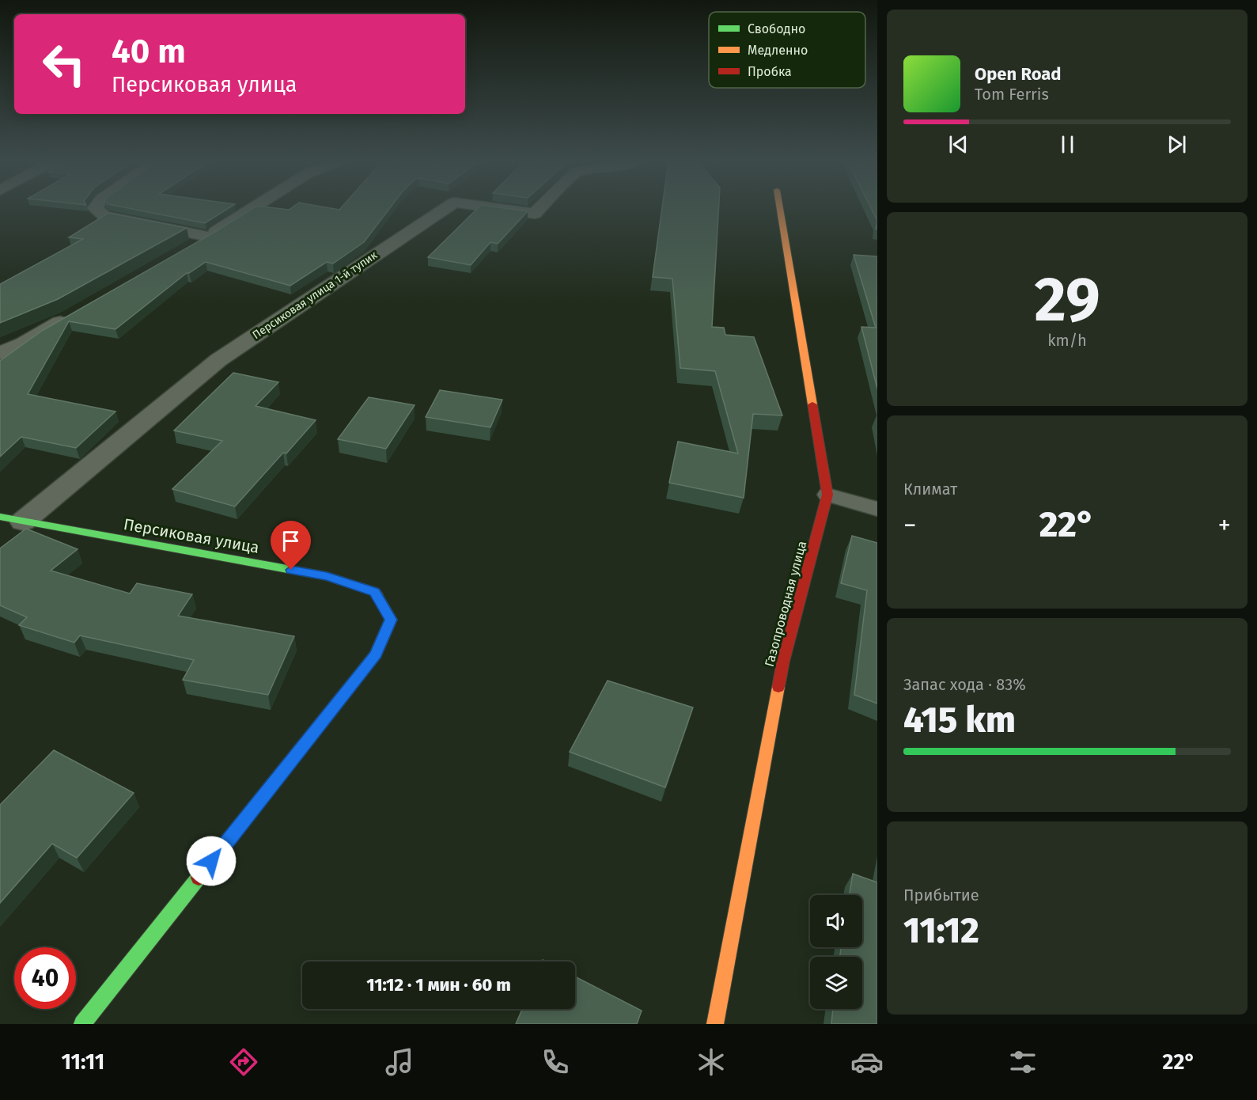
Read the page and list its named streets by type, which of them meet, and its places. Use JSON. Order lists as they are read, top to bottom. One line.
{"streets":{"street":["Персиковая улица 1-й тупик","Персиковая улица","Газопроводная улица"]},"crossings":[["Персиковая улица 1-й тупик","Персиковая улица"]],"legend":["Свободно","Медленно","Пробка"],"page":{"turn":["40 m","Персиковая улица"],"song":["Open Road","Tom Ferris"],"tile":[["29","km/h"],"Климат",["Запас хода · 83%","415 km"],["Прибытие","11:12"]],"heat":["−","22°","+"],"limit":"40","trip":"11:12 · 1 мин · 60 m","tabs":["11:11","22°"]}}
